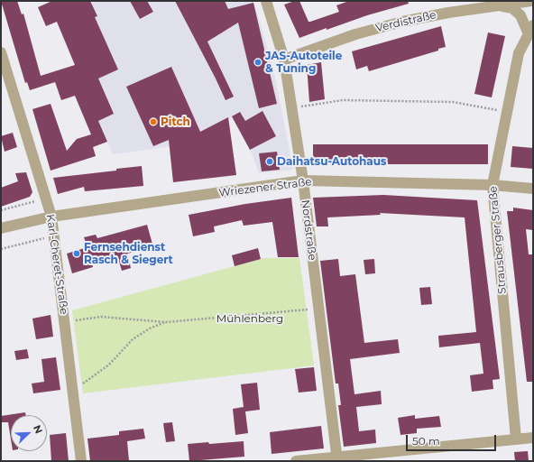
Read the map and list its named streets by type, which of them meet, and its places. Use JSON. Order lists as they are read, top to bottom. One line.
{"streets":{"street":["Verdistraße","Wriezener Straße","Nordstraße","Strausberger Straße","Karl-Cheret-Straße"]},"crossings":[["Verdistraße","Nordstraße"],["Wriezener Straße","Nordstraße"],["Wriezener Straße","Strausberger Straße"],["Wriezener Straße","Karl-Cheret-Straße"]],"parks":["Mühlenberg"],"places":["JAS-Autoteile & Tuning","Pitch","Daihatsu-Autohaus","Fernsehdienst Rasch & Siegert"],"scale_bar":"50 m","north":"top right"}
